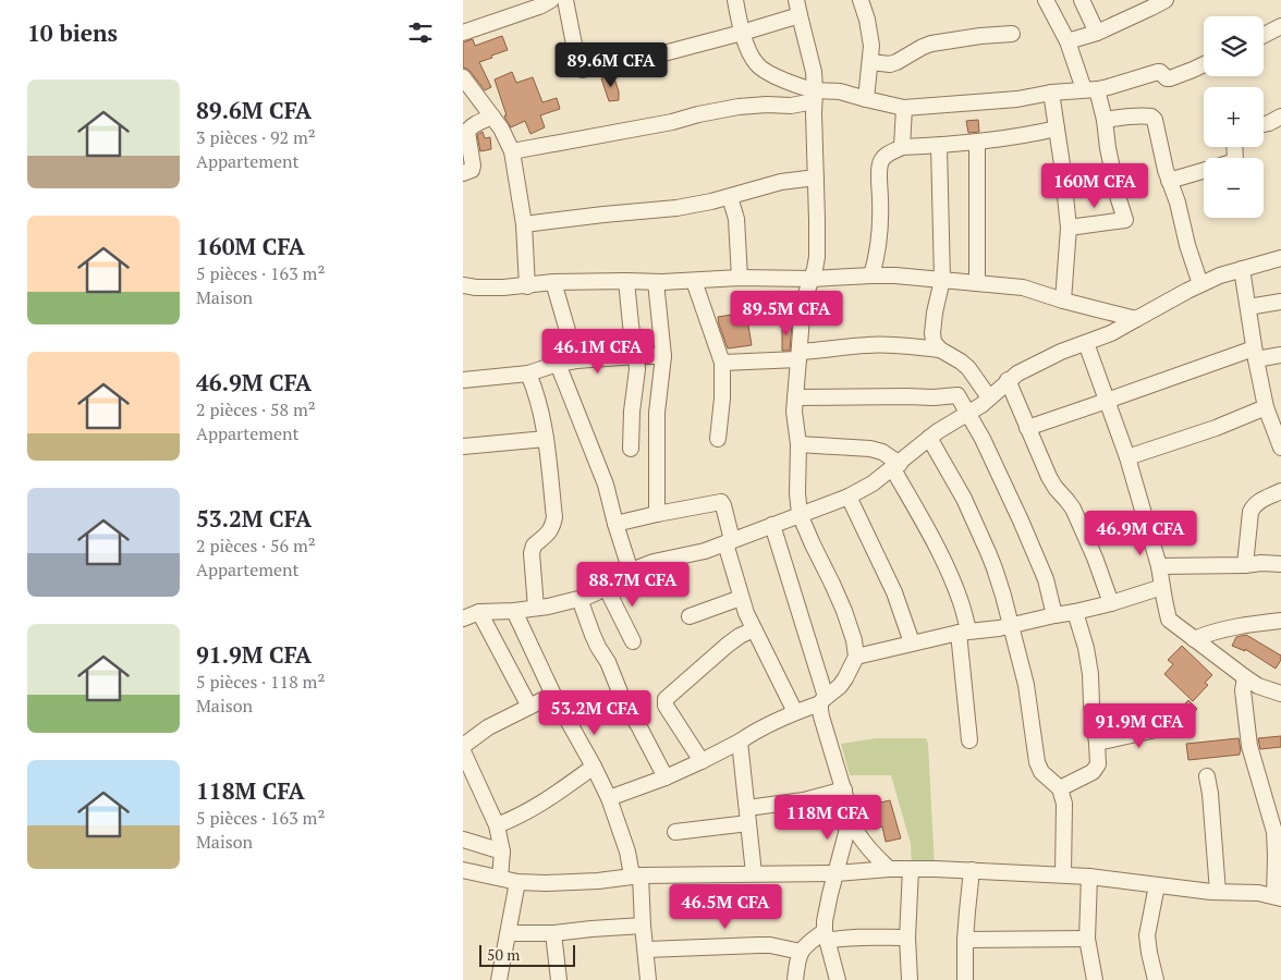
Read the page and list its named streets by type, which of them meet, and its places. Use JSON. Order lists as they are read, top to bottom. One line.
{"scale_bar":"50 m","page":{"heading":"10 biens","map_buttons":["+","−"],"price":["89.6M CFA","160M CFA","89.5M CFA","46.1M CFA","46.9M CFA","88.7M CFA","53.2M CFA","91.9M CFA","118M CFA","46.5M CFA"],"list":[{"name":"89.6M CFA","note":"3 pièces · 92 m² · Appartement"},{"name":"160M CFA","note":"5 pièces · 163 m² · Maison"},{"name":"46.9M CFA","note":"2 pièces · 58 m² · Appartement"},{"name":"53.2M CFA","note":"2 pièces · 56 m² · Appartement"},{"name":"91.9M CFA","note":"5 pièces · 118 m² · Maison"},{"name":"118M CFA","note":"5 pièces · 163 m² · Maison"}],"scale":"50 m"}}
